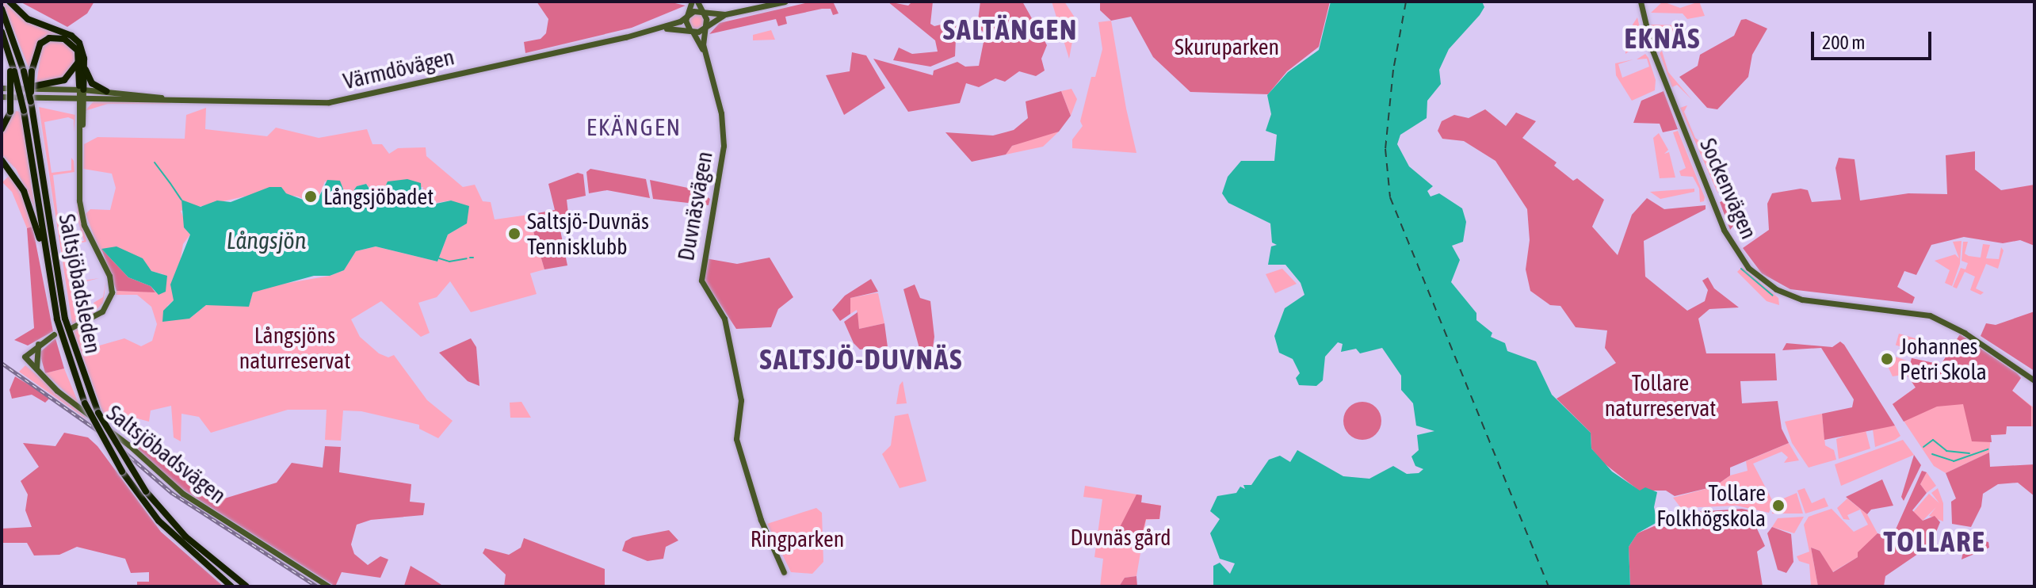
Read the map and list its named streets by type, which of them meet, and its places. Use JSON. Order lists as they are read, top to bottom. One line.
{"streets":{"highway":["Saltsjöbadsleden"],"street":["Värmdövägen","Sockenvägen","Duvnäsvägen","Saltsjöbadsvägen"]},"crossings":[["Värmdövägen","Duvnäsvägen"]],"districts":["SALTÄNGEN","EKNÄS","EKÄNGEN","SALTSJÖ-DUVNÄS","TOLLARE"],"water":["Långsjön"],"parks":["Skuruparken","Långsjöns naturreservat","Tollare naturreservat","Duvnäs gård","Ringparken"],"places":["Långsjöbadet","Saltsjö-Duvnäs Tennisklubb","Johannes Petri Skola","Tollare Folkhögskola"],"scale_bar":"200 m"}
